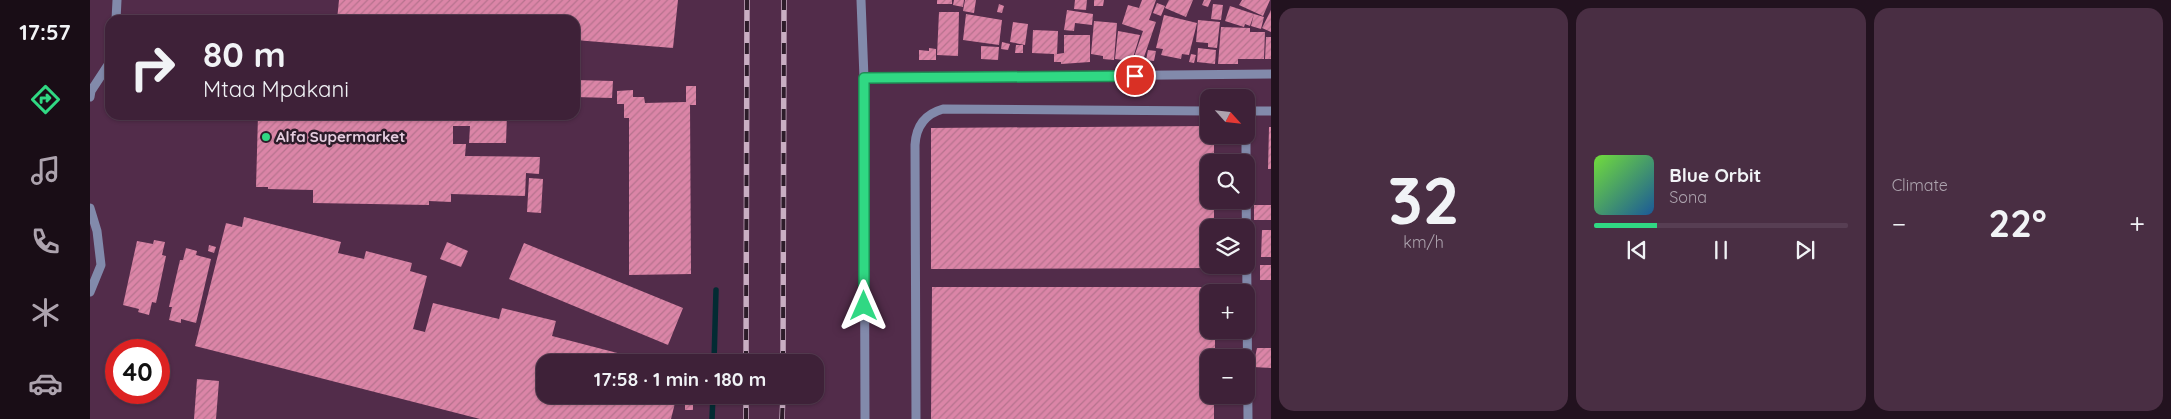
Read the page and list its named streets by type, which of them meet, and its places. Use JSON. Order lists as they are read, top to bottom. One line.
{"places":["Alfa Supermarket"],"north":"bottom right","page":{"tabs":"17:57","tile":[["32","km/h"],"Climate"],"turn":["80 m","Mtaa Mpakani"],"map_buttons":["+","−"],"song":["Blue Orbit","Sona"],"heat":["−","22°","+"],"limit":"40","trip":"17:58 · 1 min · 180 m"}}
